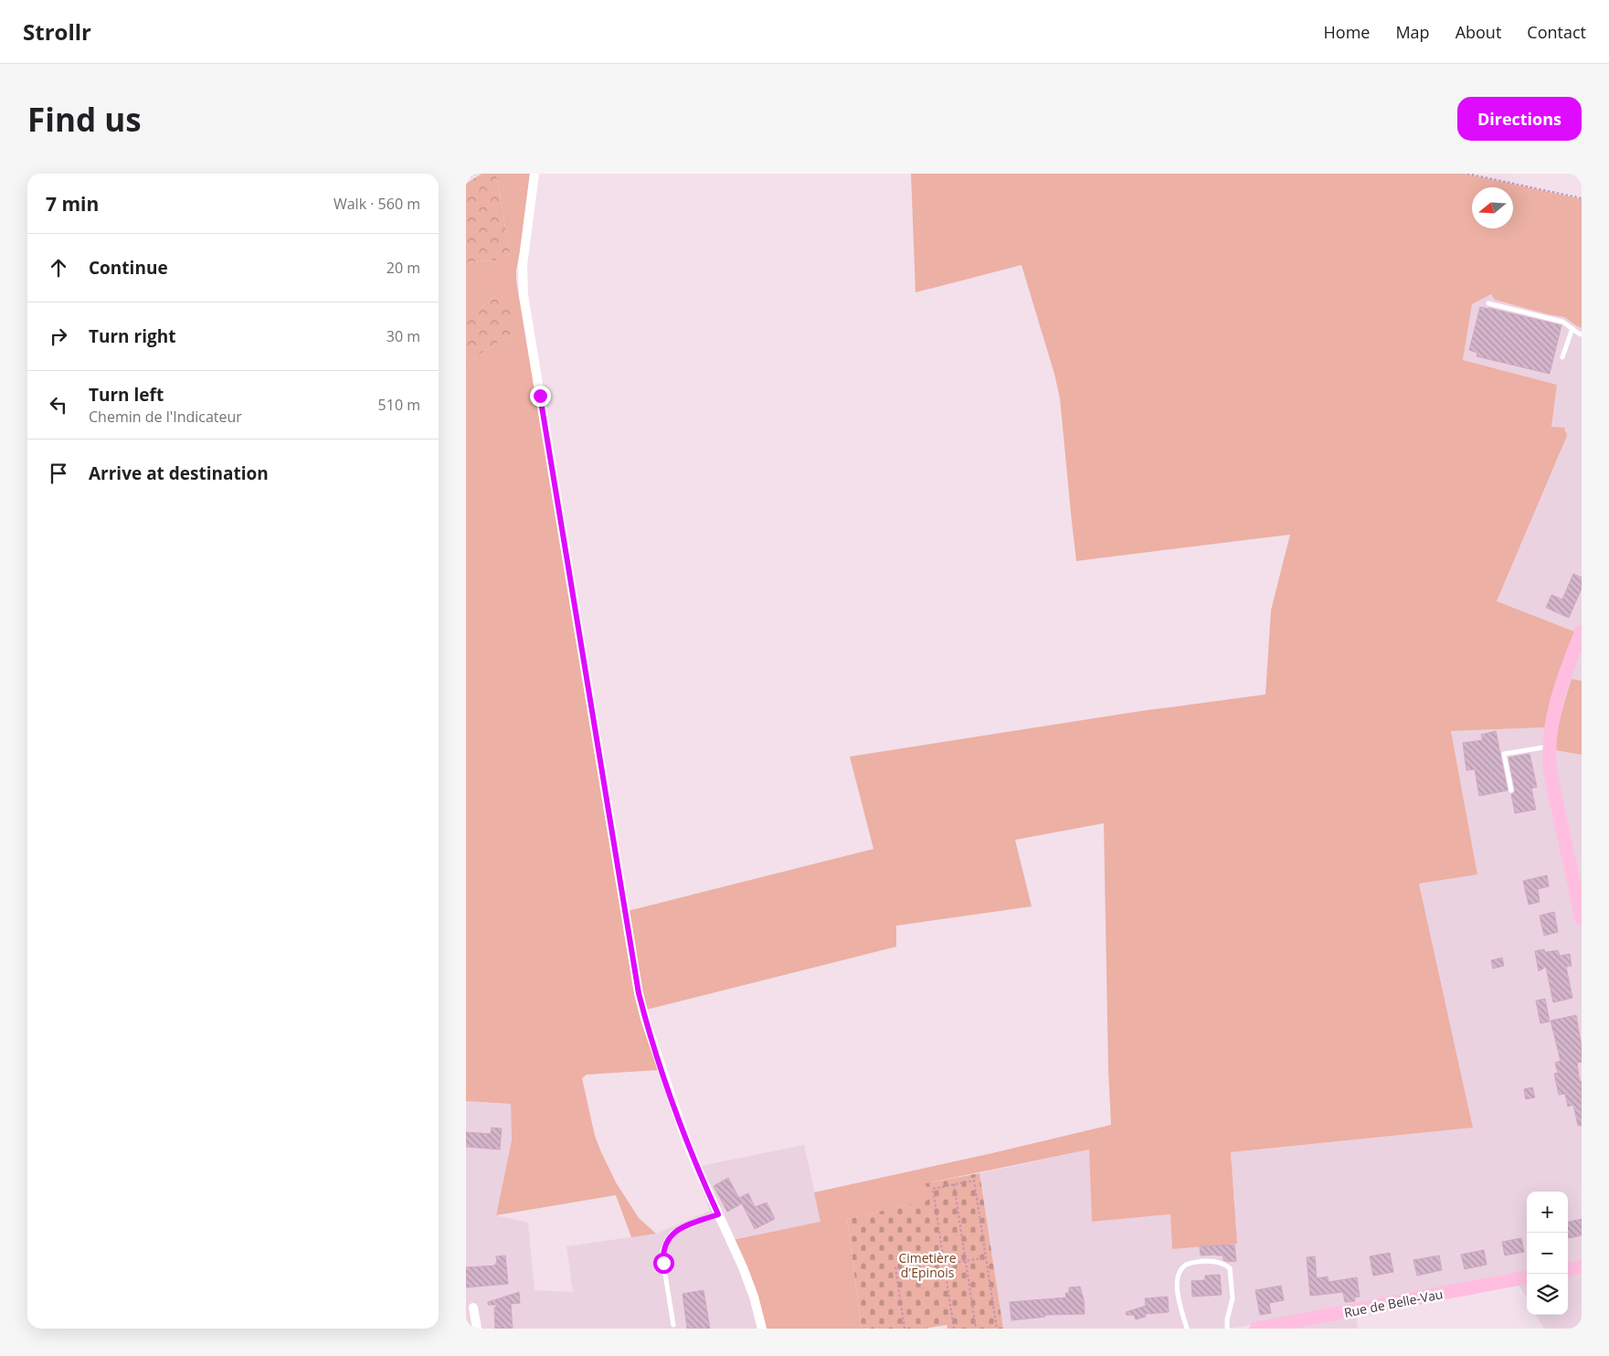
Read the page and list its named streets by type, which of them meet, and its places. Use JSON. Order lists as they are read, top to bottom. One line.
{"streets":{"street":["Rue de Belle-Vau"]},"parks":["Cimetière d'Epinois"],"north":"left","page":{"header":"Strollr","nav":["Home","Map","About","Contact"],"buttons":"Directions","title":"Find us","heading":["7 min","Walk · 560 m"],"list":[["Continue","20 m"],["Turn right","30 m"],["Turn left","Chemin de l'Indicateur","510 m"],"Arrive at destination"],"map_buttons":["+","−"]}}
